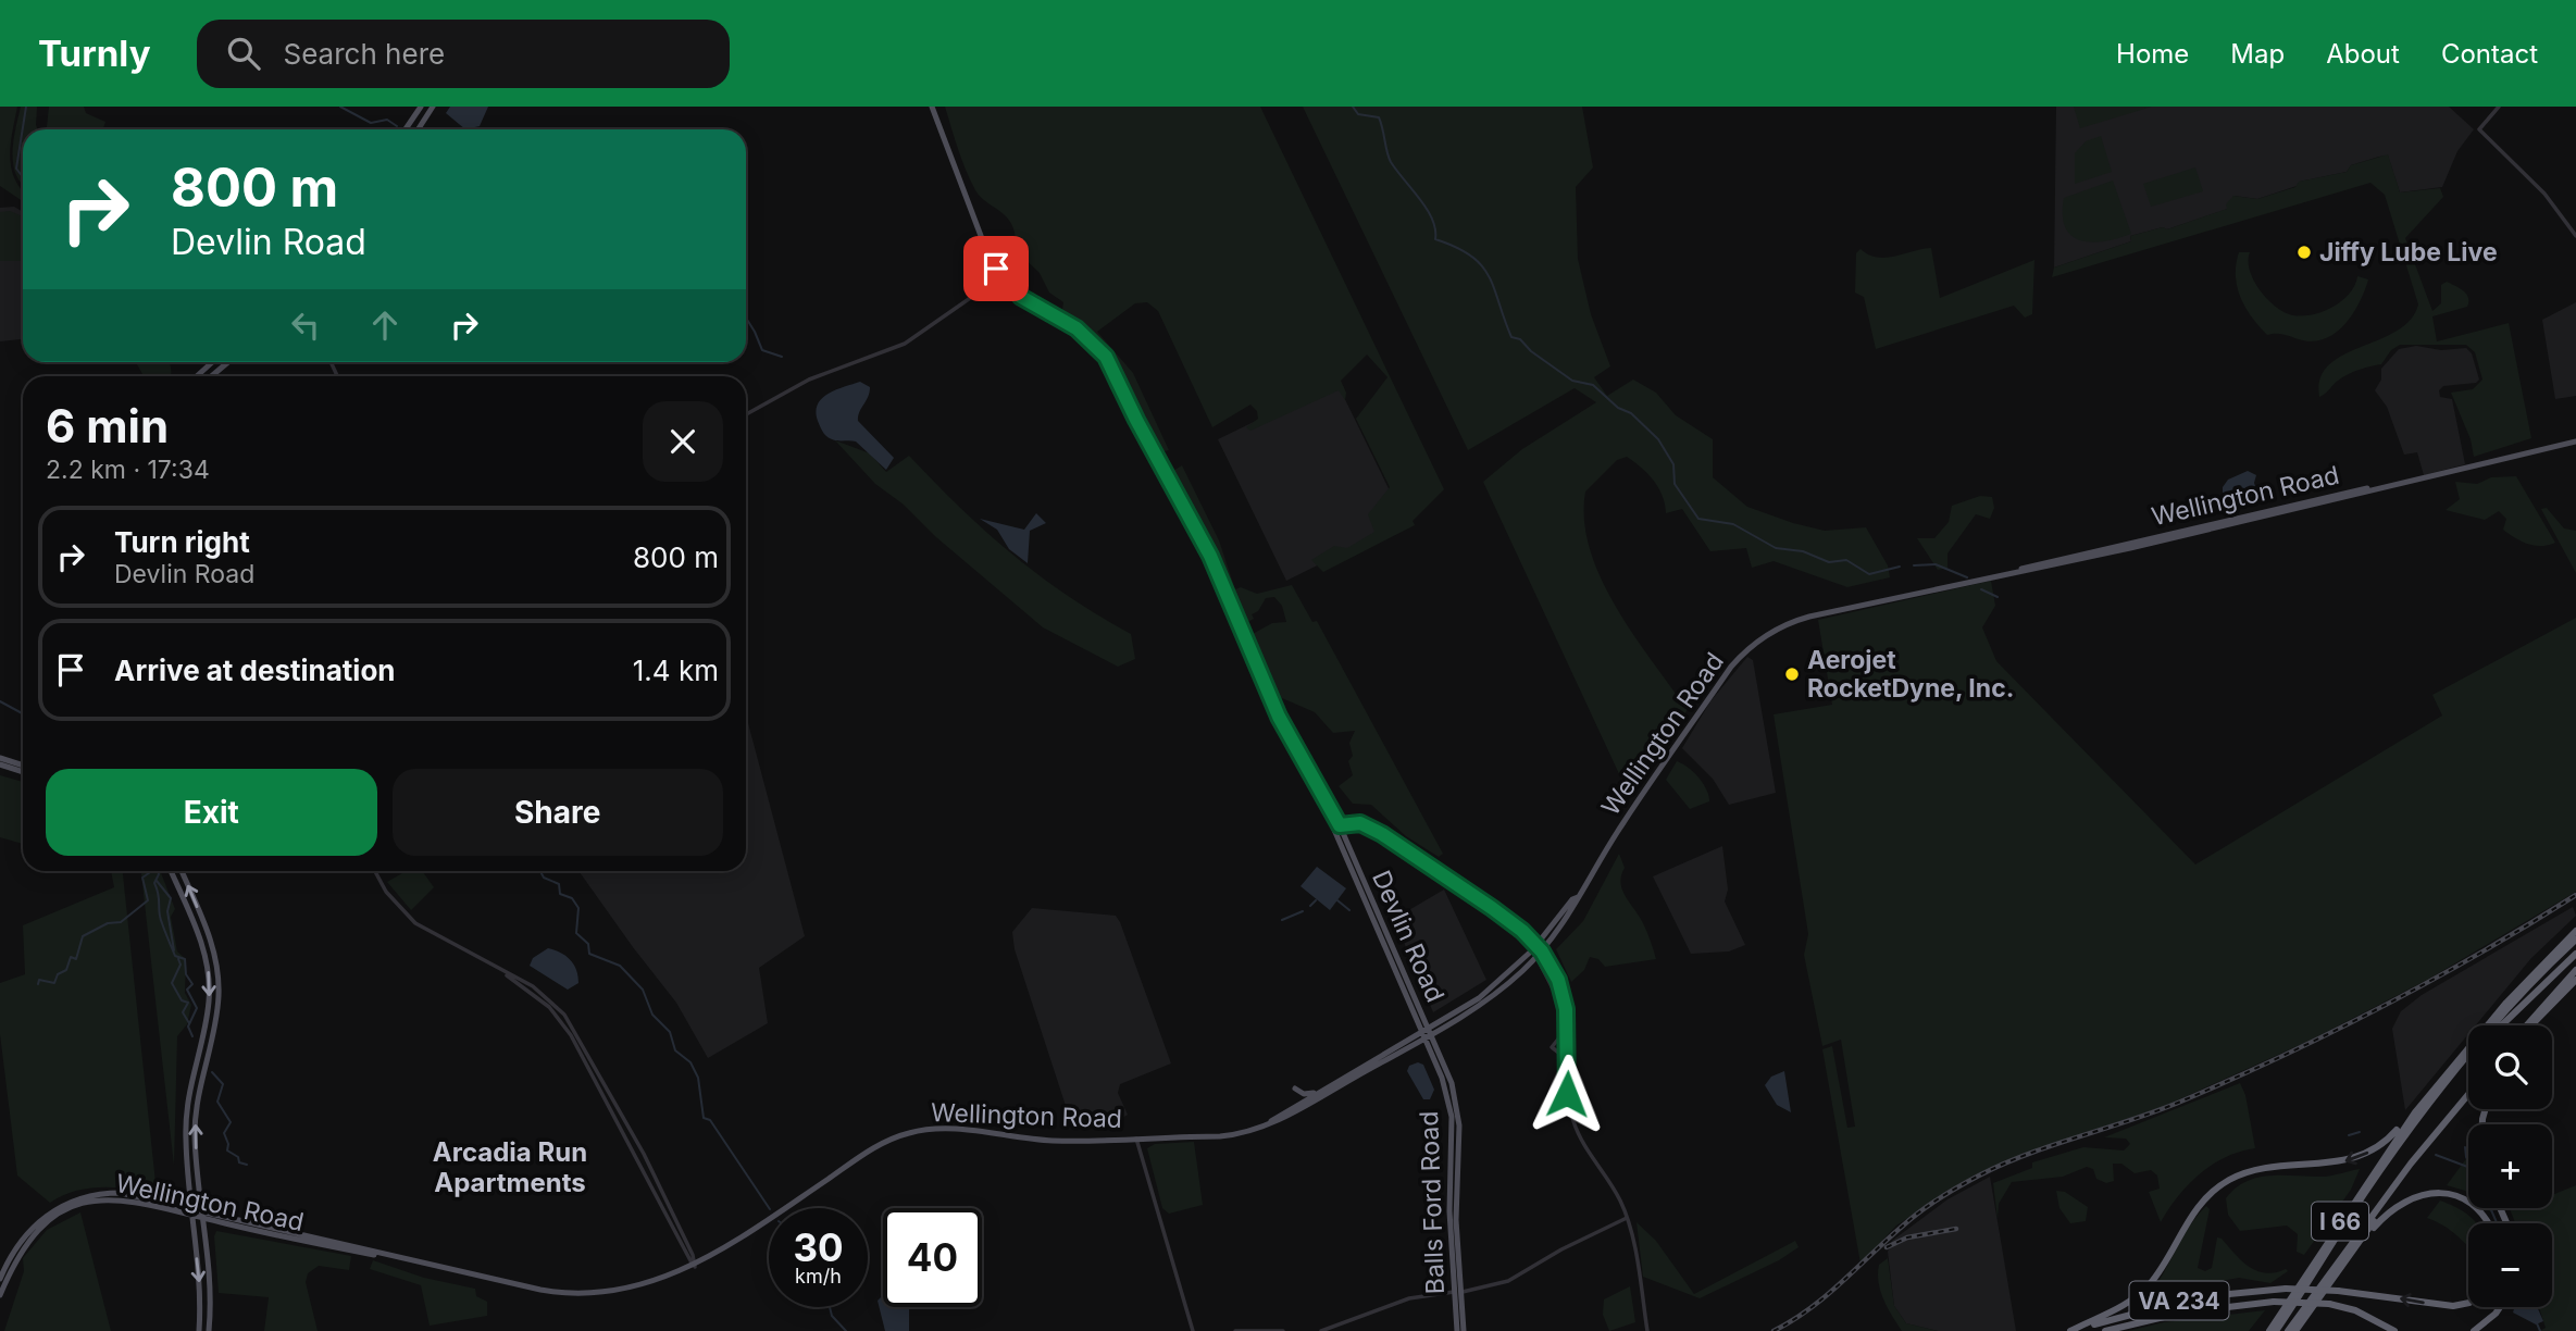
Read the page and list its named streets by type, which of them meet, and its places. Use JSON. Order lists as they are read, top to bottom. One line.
{"streets":{"highway":["I 66","VA 234"],"main road":["Wellington Road","Devlin Road","Balls Ford Road"]},"crossings":[["Wellington Road","Devlin Road"],["Wellington Road","Balls Ford Road"],["Devlin Road","Balls Ford Road"]],"districts":["Arcadia Run Apartments"],"places":["Jiffy Lube Live","Aerojet RocketDyne, Inc."],"page":{"header":"Turnly","search":"Search here","nav":["Home","Map","About","Contact"],"turn":["800 m","Devlin Road"],"heading":["6 min","2.2 km · 17:34"],"list":[{"name":"Turn right","note":"Devlin Road","value":"800 m"},{"name":"Arrive at destination","value":"1.4 km"}],"buttons":["Exit","Share"],"map_buttons":["+","−"],"speed":"30 km/h","limit":"40"}}
